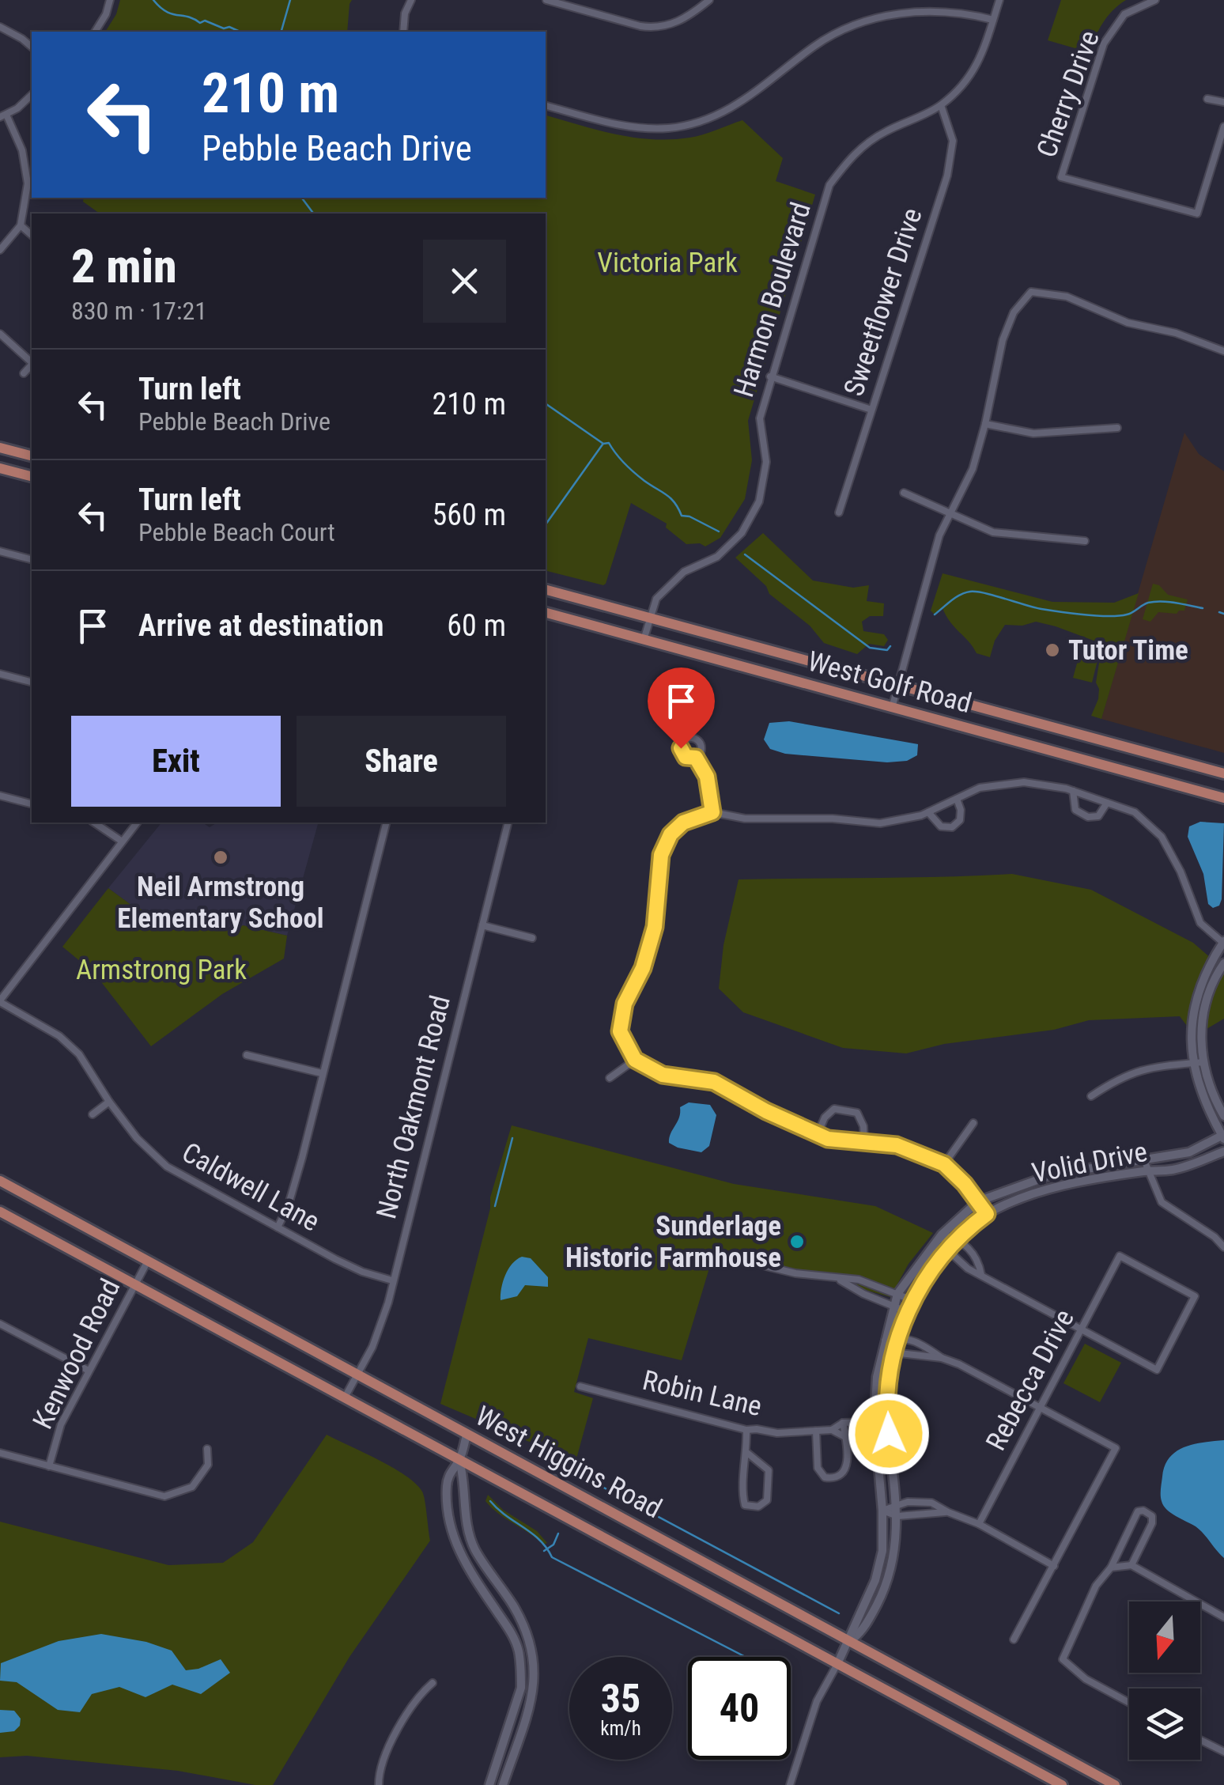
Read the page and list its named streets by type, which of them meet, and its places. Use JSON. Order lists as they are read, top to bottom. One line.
{"streets":{"main road":["West Golf Road","West Higgins Road"],"street":["Cherry Drive","Harmon Boulevard","Sweetflower Drive","North Oakmont Road","Volid Drive","Caldwell Lane","Kenwood Road","Rebecca Drive","Robin Lane"]},"crossings":[["Harmon Boulevard","Sweetflower Drive"],["Harmon Boulevard","West Golf Road"],["North Oakmont Road","Caldwell Lane"],["North Oakmont Road","West Higgins Road"],["Volid Drive","Robin Lane"],["Volid Drive","West Higgins Road"],["Kenwood Road","West Higgins Road"]],"parks":["Victoria Park","Armstrong Park"],"places":["Tutor Time","Neil Armstrong Elementary School","Sunderlage Historic Farmhouse"],"north":"bottom","page":{"turn":["210 m","Pebble Beach Drive"],"heading":["2 min","830 m · 17:21"],"list":[{"name":"Turn left","note":"Pebble Beach Drive","value":"210 m"},{"name":"Turn left","note":"Pebble Beach Court","value":"560 m"},{"name":"Arrive at destination","value":"60 m"}],"buttons":["Exit","Share"],"speed":"35 km/h","limit":"40"}}
